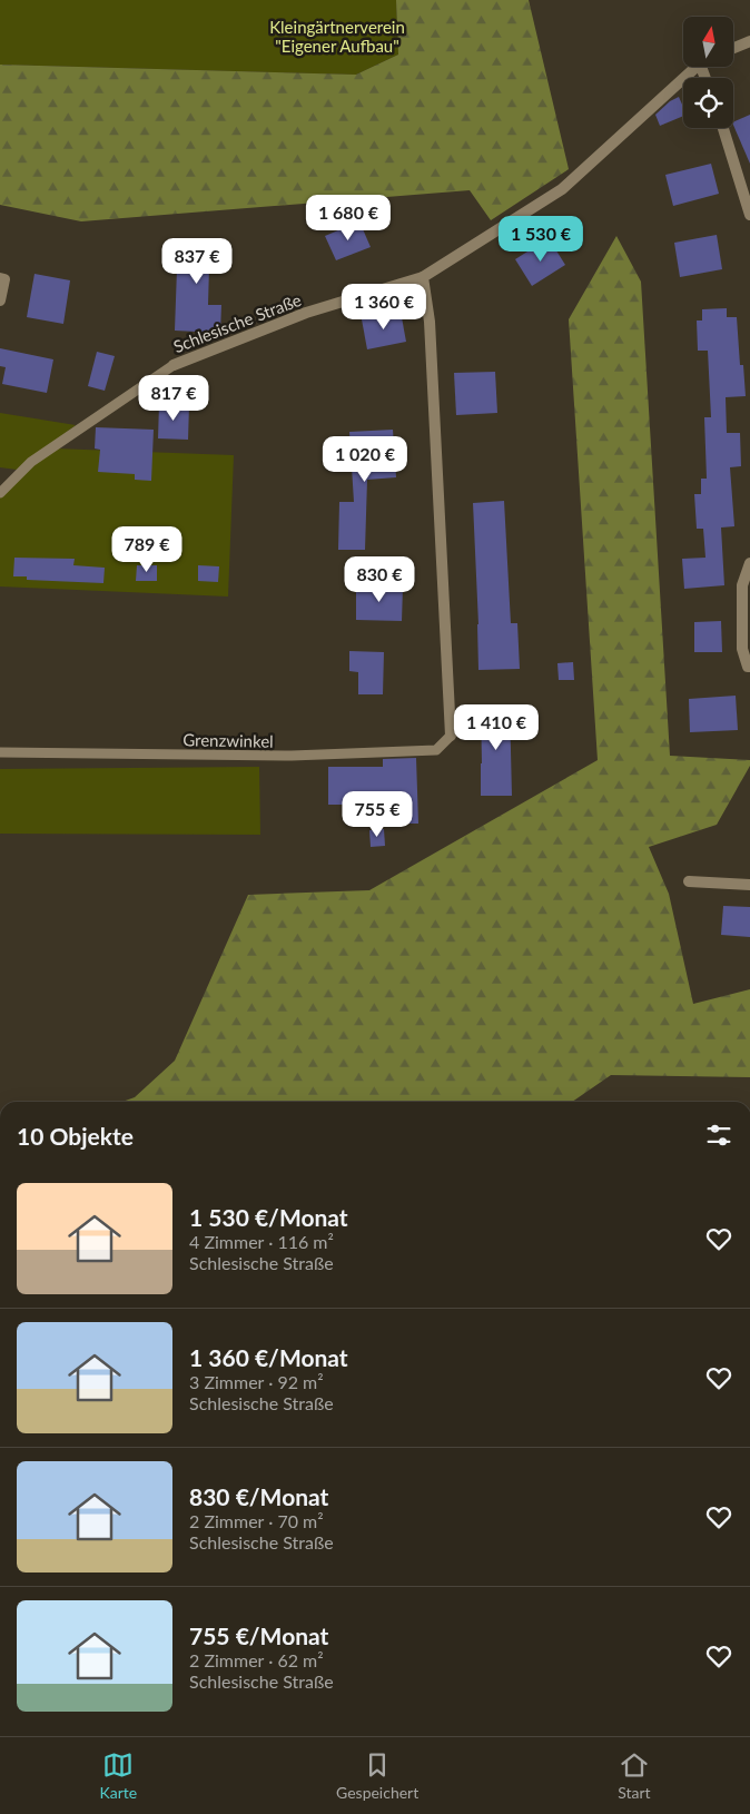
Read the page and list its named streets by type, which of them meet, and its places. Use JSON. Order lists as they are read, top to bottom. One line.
{"streets":{"street":["Schlesische Straße"],"lane":["Grenzwinkel"]},"parks":["Kleingärtnerverein \"Eigener Aufbau\""],"north":"top","page":{"price":["1 680 €","1 530 €","837 €","1 360 €","817 €","1 020 €","789 €","830 €","1 410 €","755 €"],"heading":"10 Objekte","list":[{"name":"1 530 €/Monat","note":"4 Zimmer · 116 m² · Schlesische Straße"},{"name":"1 360 €/Monat","note":"3 Zimmer · 92 m² · Schlesische Straße"},{"name":"830 €/Monat","note":"2 Zimmer · 70 m² · Schlesische Straße"},{"name":"755 €/Monat","note":"2 Zimmer · 62 m² · Schlesische Straße"}],"tabs":["Karte","Gespeichert","Start"]}}
